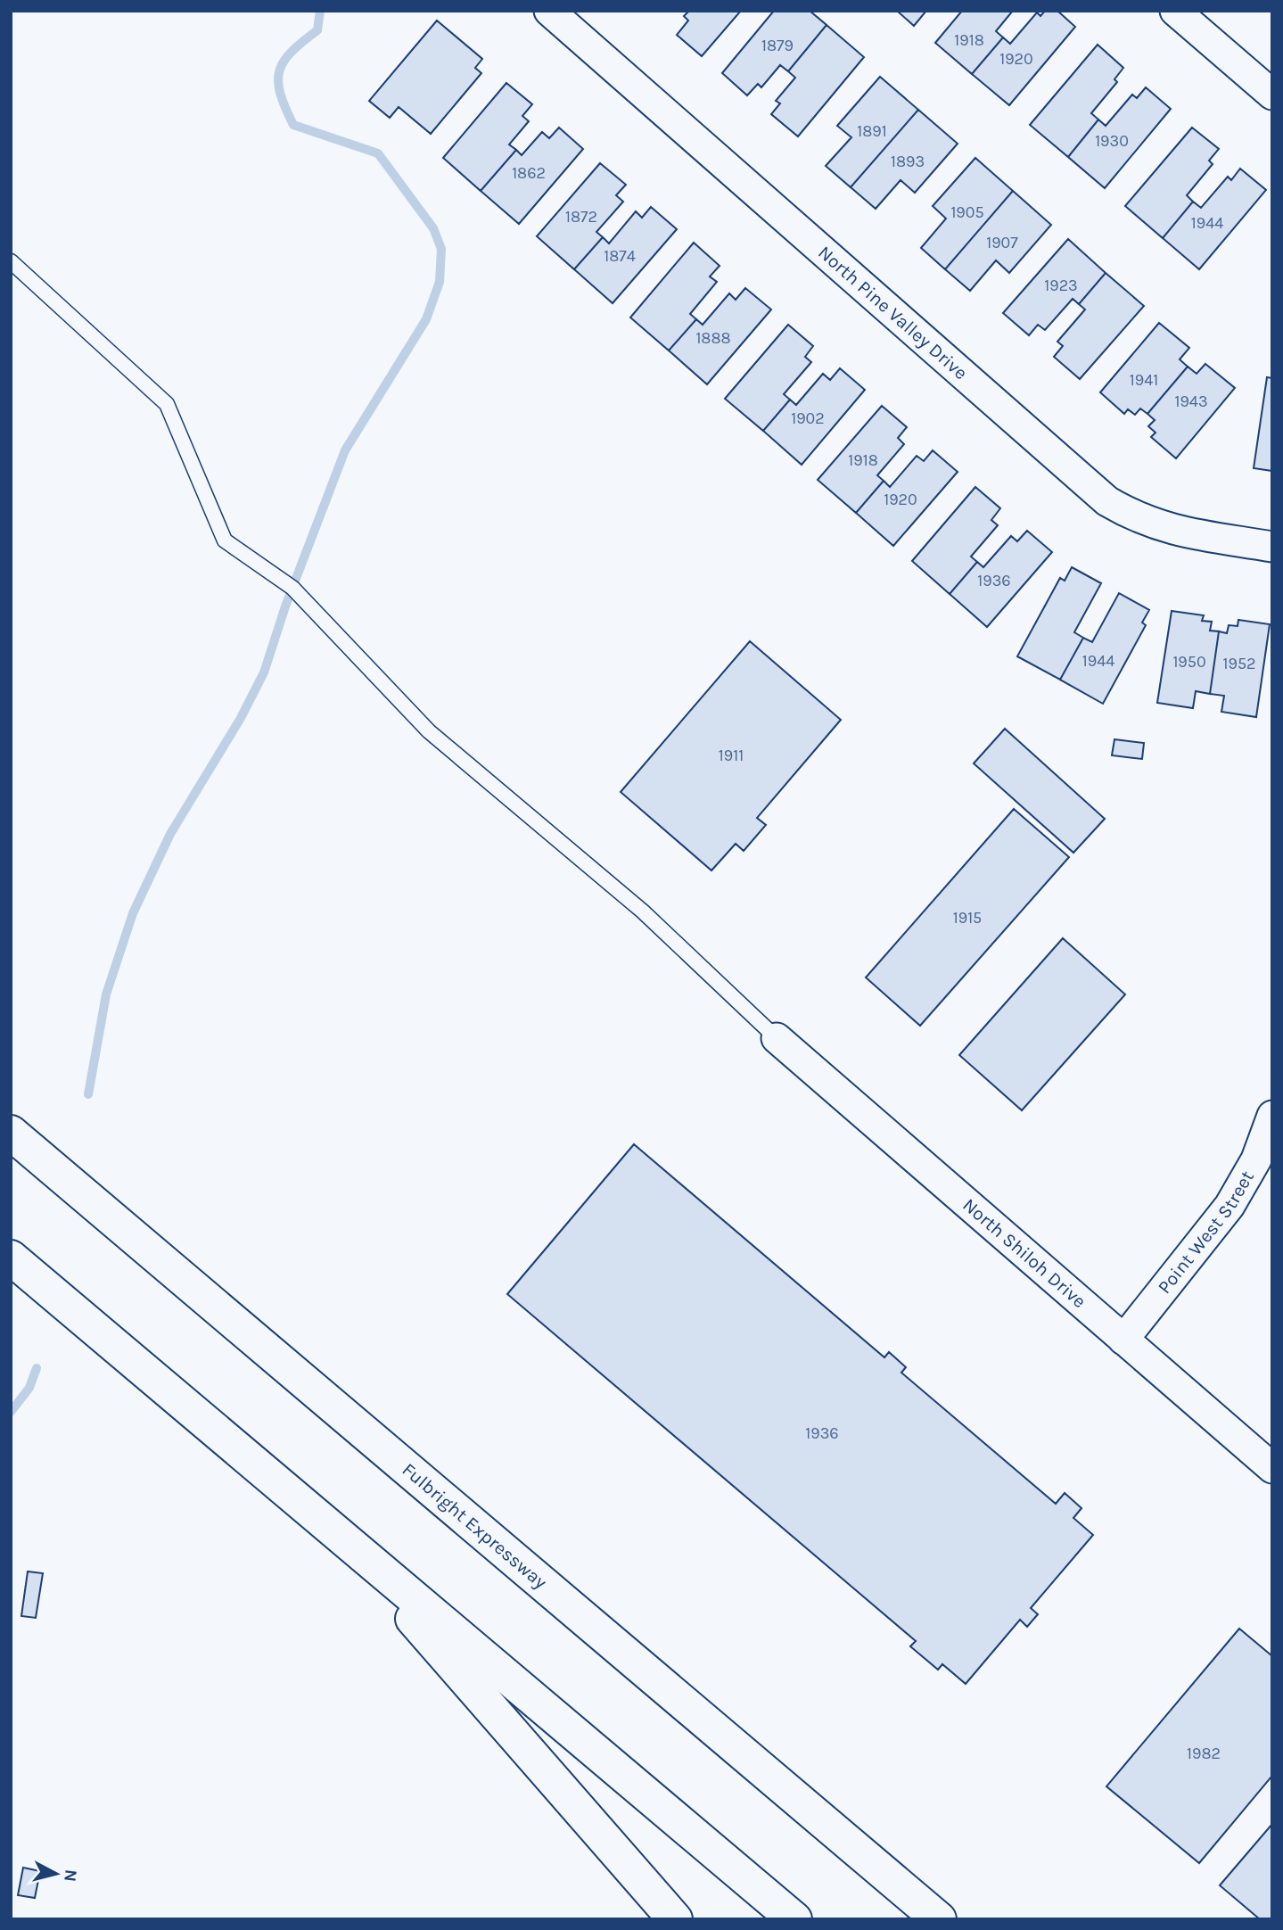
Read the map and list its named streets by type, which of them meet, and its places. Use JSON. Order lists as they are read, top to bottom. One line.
{"streets":{"highway":["Fulbright Expressway"],"street":["North Pine Valley Drive","Point West Street","North Shiloh Drive"]},"crossings":[["Point West Street","North Shiloh Drive"]],"house_numbers":["1918","1879","1920","1891","1930","1893","1862","1905","1872","1944","1907","1874","1923","1888","1941","1943","1902","1918","1920","1936","1944","1950","1952","1911","1915","1936","1982"],"north":"right"}
